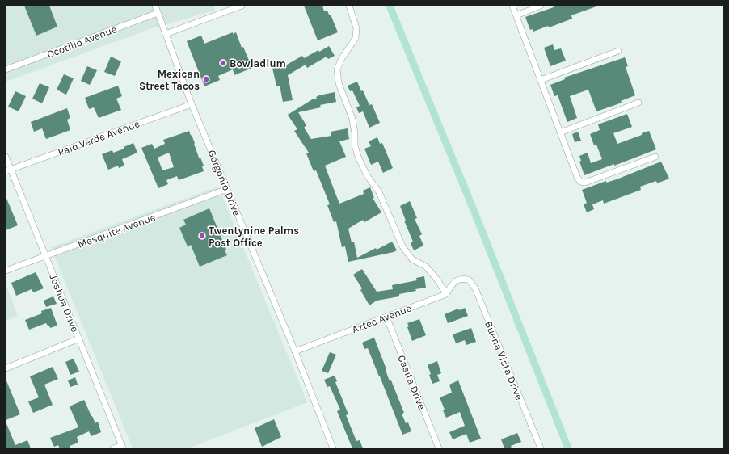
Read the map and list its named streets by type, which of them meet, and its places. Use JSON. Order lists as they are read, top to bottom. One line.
{"streets":{"street":["Ocotillo Avenue","Palo Verde Avenue","Gorgonio Drive","Mesquite Avenue","Joshua Drive","Aztec Avenue","Buena Vista Drive","Casita Drive"]},"crossings":[["Ocotillo Avenue","Gorgonio Drive"],["Palo Verde Avenue","Gorgonio Drive"],["Palo Verde Avenue","Joshua Drive"],["Gorgonio Drive","Mesquite Avenue"],["Gorgonio Drive","Aztec Avenue"],["Mesquite Avenue","Joshua Drive"],["Aztec Avenue","Buena Vista Drive"],["Aztec Avenue","Casita Drive"]],"places":["Bowladium","Mexican Street Tacos","Twentynine Palms Post Office"]}
